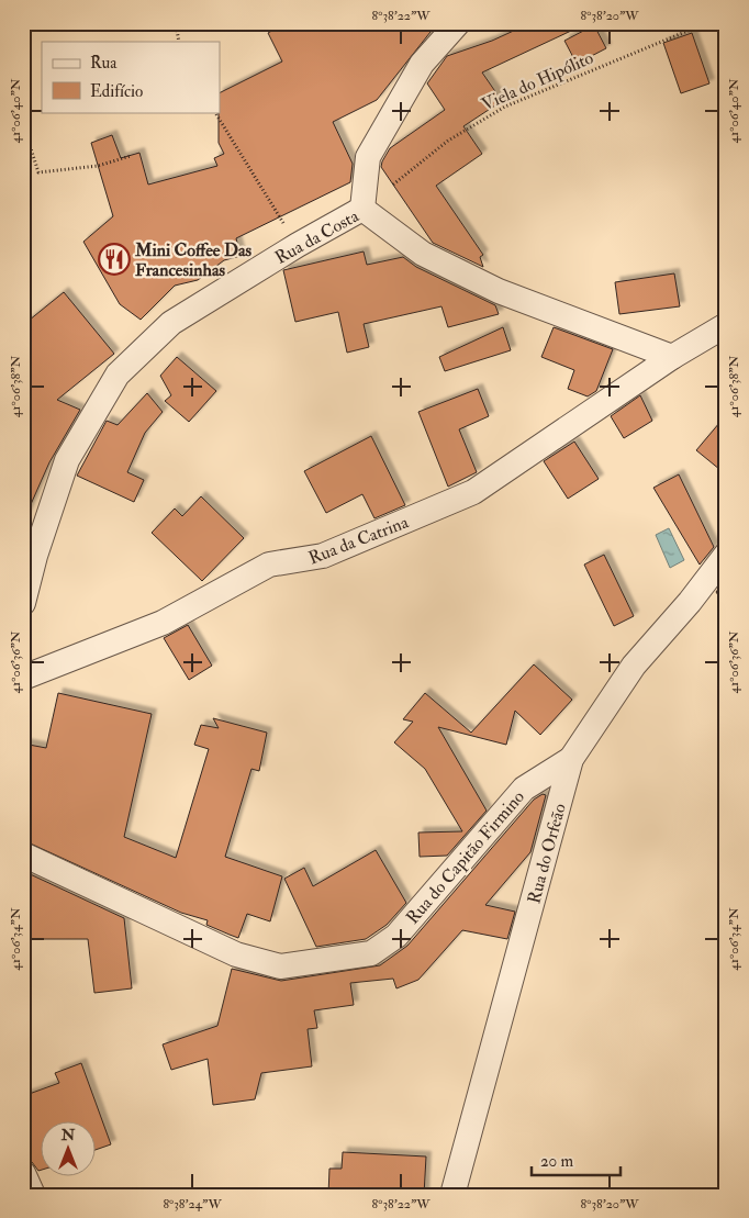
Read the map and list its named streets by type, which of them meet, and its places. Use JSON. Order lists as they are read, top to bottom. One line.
{"streets":{"street":["Rua da Costa","Rua da Catrina","Rua do Orfeão","Rua do Capitão Firmino"],"path":["Viela do Hipólito"]},"crossings":[["Viela do Hipólito","Rua da Costa"],["Rua da Costa","Rua da Catrina"],["Rua do Orfeão","Rua do Capitão Firmino"]],"places":{"restaurant":["Mini Coffee Das Francesinhas"]},"legend":["Rua","Edifício"],"scale_bar":"20 m","north":"top","coordinates":["8°38'22\"W","8°38'20\"W","41°06'40\"N","41°06'38\"N","41°06'36\"N","41°06'34\"N","8°38'24\"W"]}
